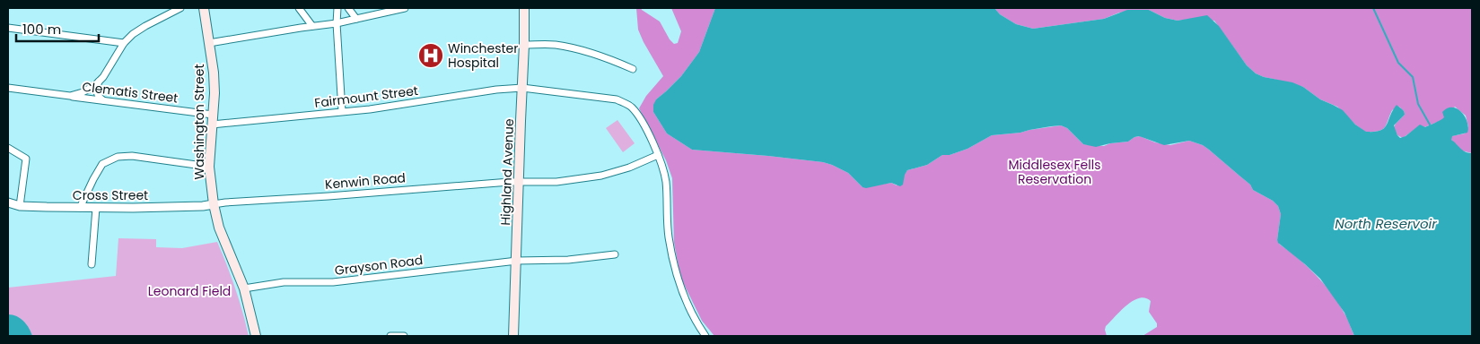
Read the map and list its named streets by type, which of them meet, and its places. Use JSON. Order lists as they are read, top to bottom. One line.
{"streets":{"main road":["Washington Street","Highland Avenue"],"street":["Clematis Street","Fairmount Street","Kenwin Road","Cross Street","Grayson Road"]},"crossings":[["Clematis Street","Washington Street"],["Fairmount Street","Washington Street"],["Fairmount Street","Highland Avenue"],["Fairmount Street","Kenwin Road"],["Washington Street","Kenwin Road"],["Washington Street","Cross Street"],["Washington Street","Grayson Road"],["Highland Avenue","Kenwin Road"],["Highland Avenue","Grayson Road"],["Kenwin Road","Cross Street"]],"water":["North Reservoir"],"parks":["Middlesex Fells Reservation","Leonard Field"],"places":{"hospital":["Winchester Hospital"]},"scale_bar":"100 m"}
